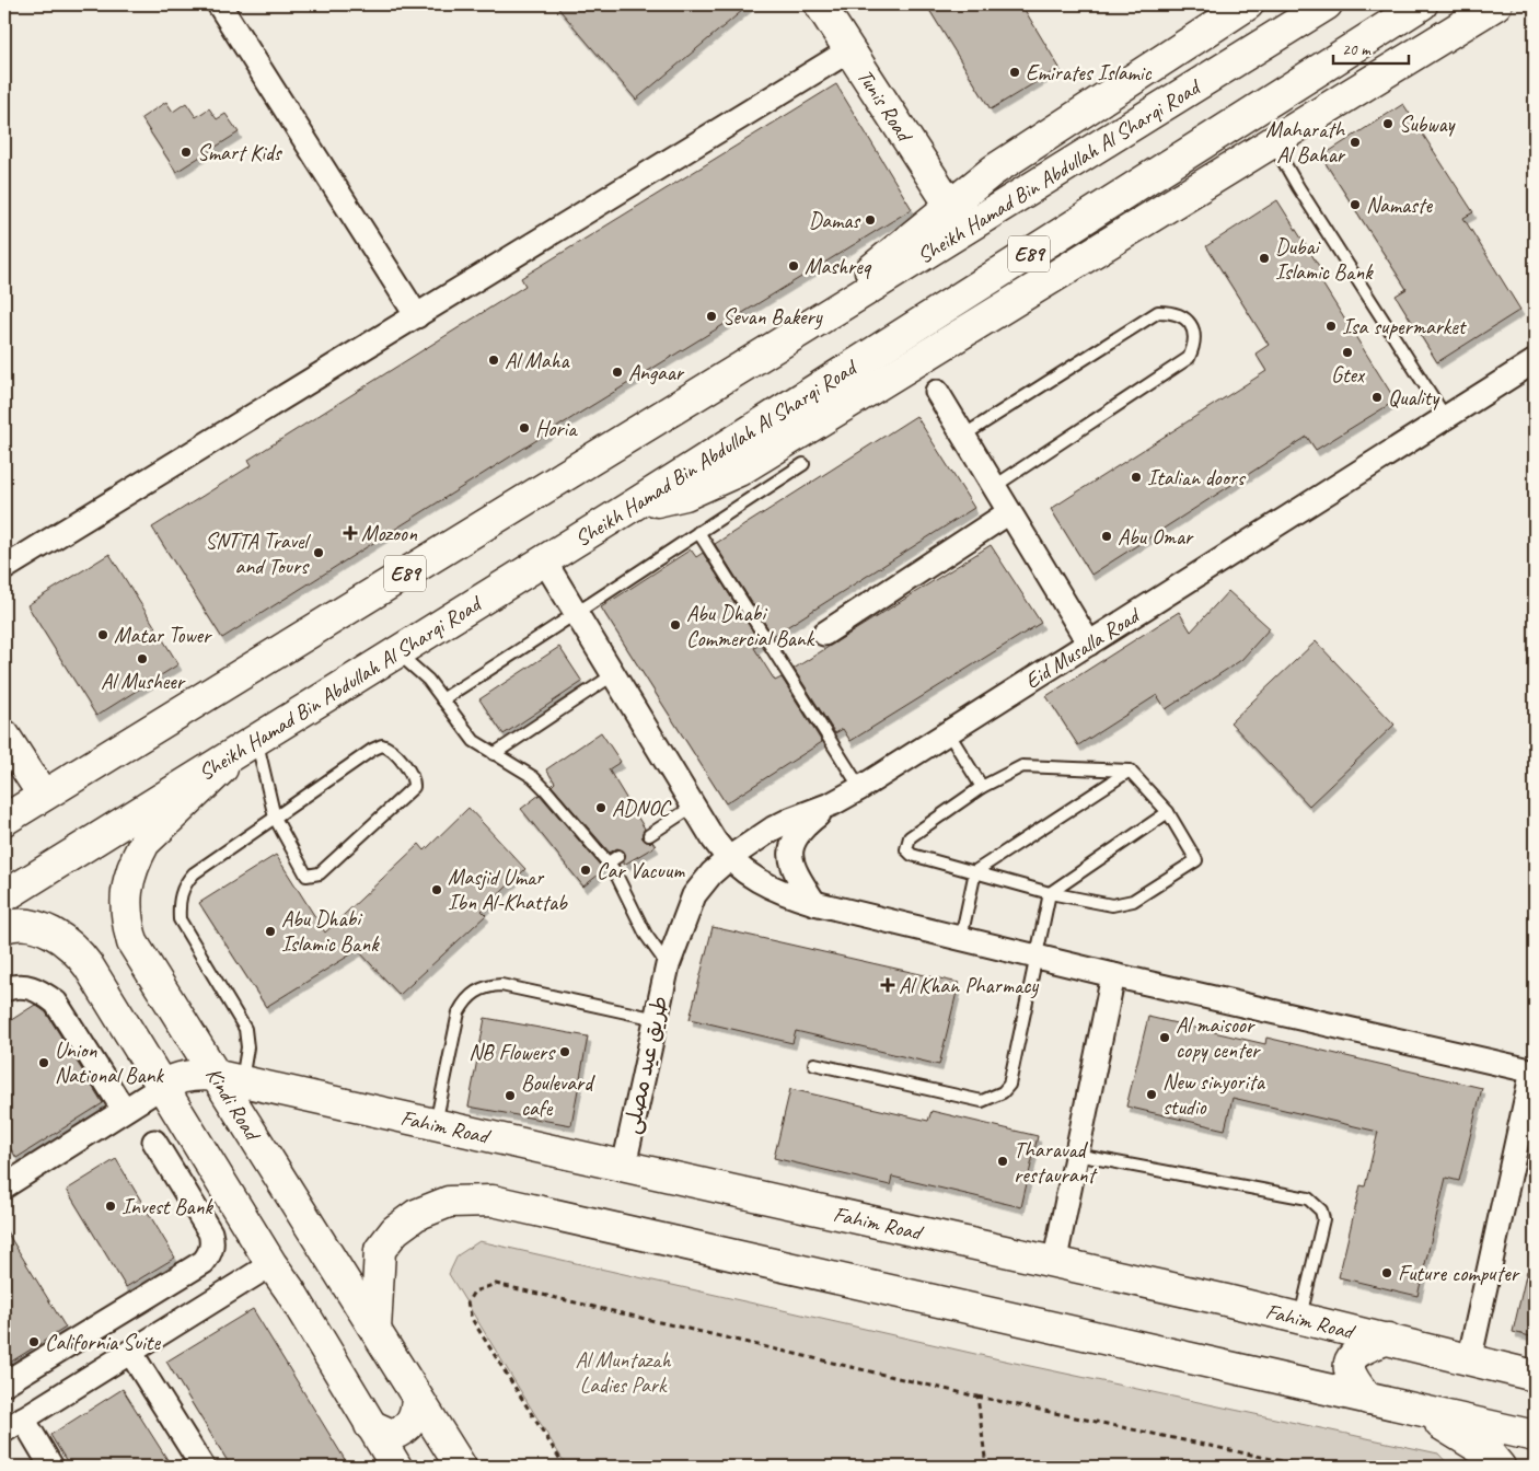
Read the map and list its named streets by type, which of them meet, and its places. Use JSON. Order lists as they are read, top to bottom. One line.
{"streets":{"main road":["Tunis Road","Sheikh Hamad Bin Abdullah Al Sharqi Road","E89","Kindi Road","Fahim Road"],"street":["Eid Musalla Road","طريق عيد مصلى"]},"crossings":[["Sheikh Hamad Bin Abdullah Al Sharqi Road","Kindi Road"],["Eid Musalla Road","طريق عيد مصلى"],["طريق عيد مصلى","Fahim Road"],["Kindi Road","Fahim Road"]],"parks":["Al Muntazah Ladies Park"],"places":{"other":["Emirates Islamic","Subway","Maharath Al Bahar","Smart Kids","Namaste","Damas","Dubai Islamic Bank","Mashreq","Sevan Bakery","Isa supermarket","Gtex","Al Maha","Angaar","Quality","Horia","Italian doors","Abu Omar","SNTTA Travel and Tours","Abu Dhabi Commercial Bank","Matar Tower","Al Musheer","ADNOC","Car Vacuum","Masjid Umar Ibn Al-Khattab","Abu Dhabi Islamic Bank","Al maisoor copy center","NB Flowers","Union National Bank","New sinyorita studio","Boulevard cafe","Tharavad restaurant","Invest Bank","Future computer","California Suite"],"health":["Mozoon","Al Khan Pharmacy"]},"scale_bar":"20 m"}
